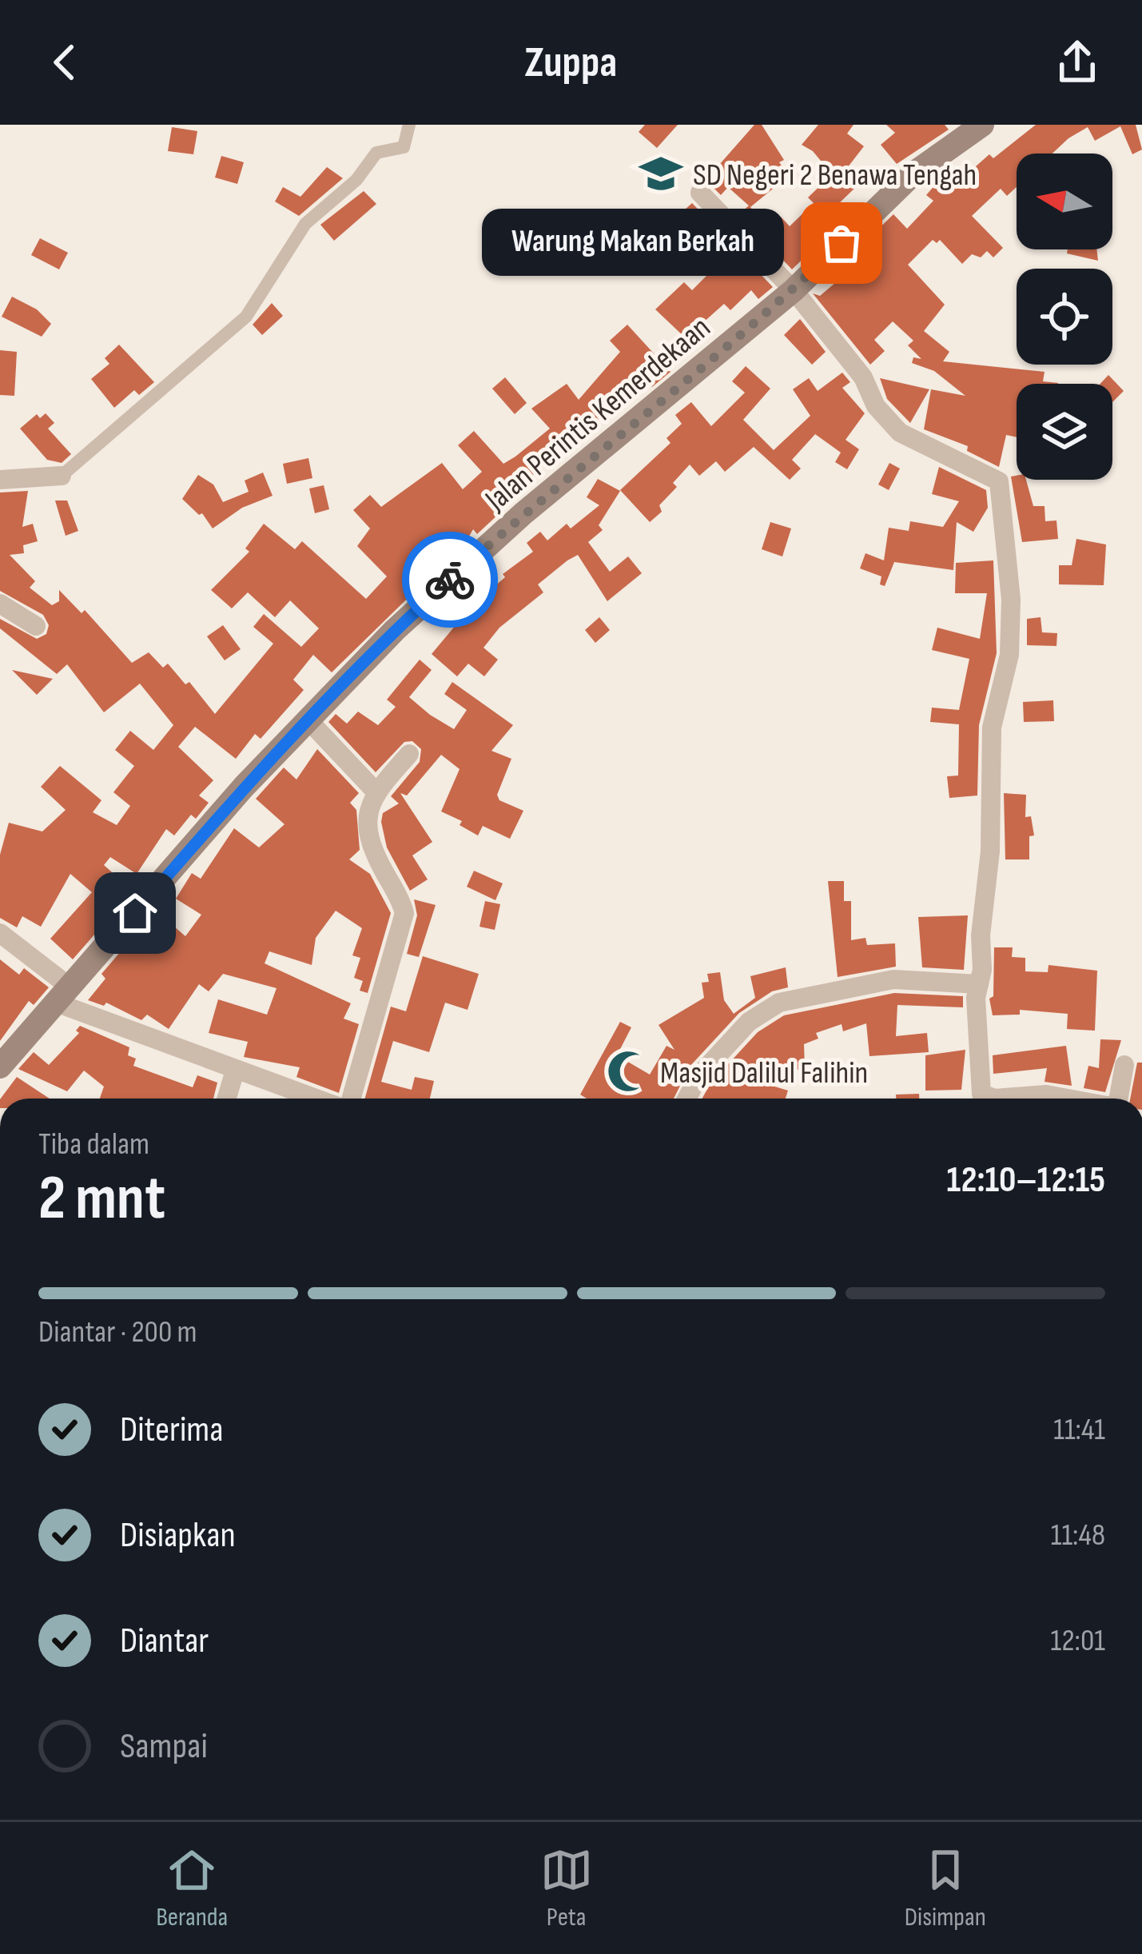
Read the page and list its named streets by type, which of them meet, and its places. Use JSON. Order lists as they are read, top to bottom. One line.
{"streets":{"main road":["Jalan Perintis Kemerdekaan"]},"places":{"school or university":["SD Negeri 2 Benawa Tengah"],"other":["Warung Makan Berkah"],"mosque":["Masjid Dalilul Falihin"]},"north":"left","page":{"header":"Zuppa","bubble":"Warung Makan Berkah","heading":["2 mnt","Tiba dalam","12:10–12:15"],"bar":"Diantar · 200 m","list":[["Diterima","11:41"],["Disiapkan","11:48"],["Diantar","12:01"],"Sampai"],"tabs":["Beranda","Peta","Disimpan"]}}
